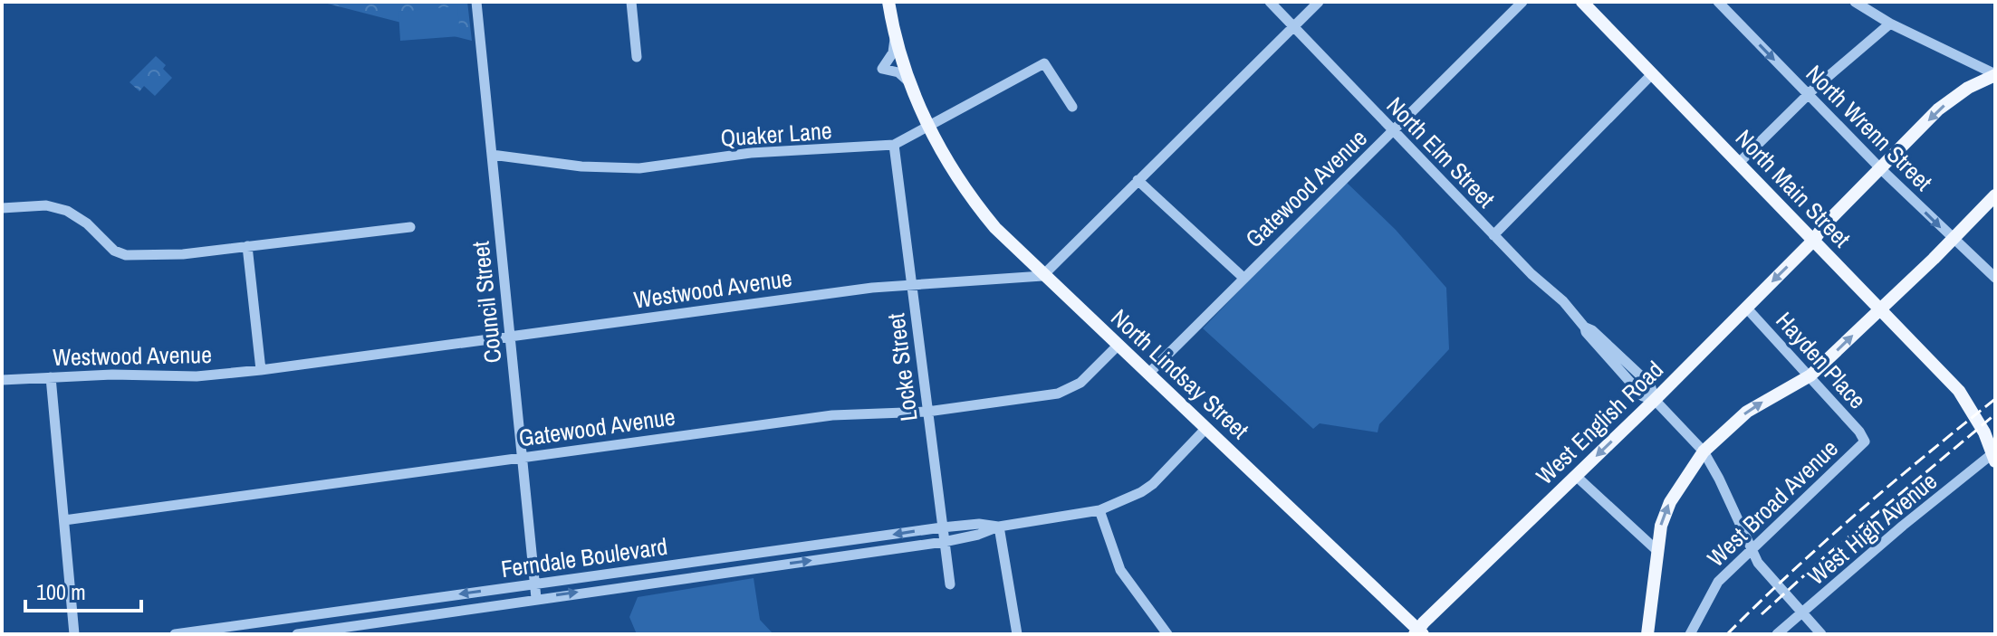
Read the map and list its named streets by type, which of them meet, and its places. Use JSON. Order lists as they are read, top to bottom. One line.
{"streets":{"main road":["North Main Street","North Lindsay Street","West English Road"],"street":["North Wrenn Street","Quaker Lane","North Elm Street","Gatewood Avenue","Westwood Avenue","Council Street","Hayden Place","Locke Street","West Broad Avenue","West High Avenue","Ferndale Boulevard"]},"crossings":[["North Wrenn Street","West English Road"],["Quaker Lane","Council Street"],["Quaker Lane","Locke Street"],["Quaker Lane","North Lindsay Street"],["North Elm Street","Gatewood Avenue"],["North Elm Street","West English Road"],["North Elm Street","West Broad Avenue"],["North Elm Street","West High Avenue"],["Gatewood Avenue","Council Street"],["Gatewood Avenue","Locke Street"],["Gatewood Avenue","North Lindsay Street"],["North Main Street","West English Road"],["North Main Street","West High Avenue"],["Westwood Avenue","Council Street"],["Westwood Avenue","Locke Street"],["Westwood Avenue","North Lindsay Street"],["Council Street","Ferndale Boulevard"],["Hayden Place","West English Road"],["Hayden Place","West Broad Avenue"],["Locke Street","Ferndale Boulevard"],["North Lindsay Street","West English Road"],["North Lindsay Street","Ferndale Boulevard"]],"one_way":["North Wrenn Street"],"scale_bar":"100 m"}
